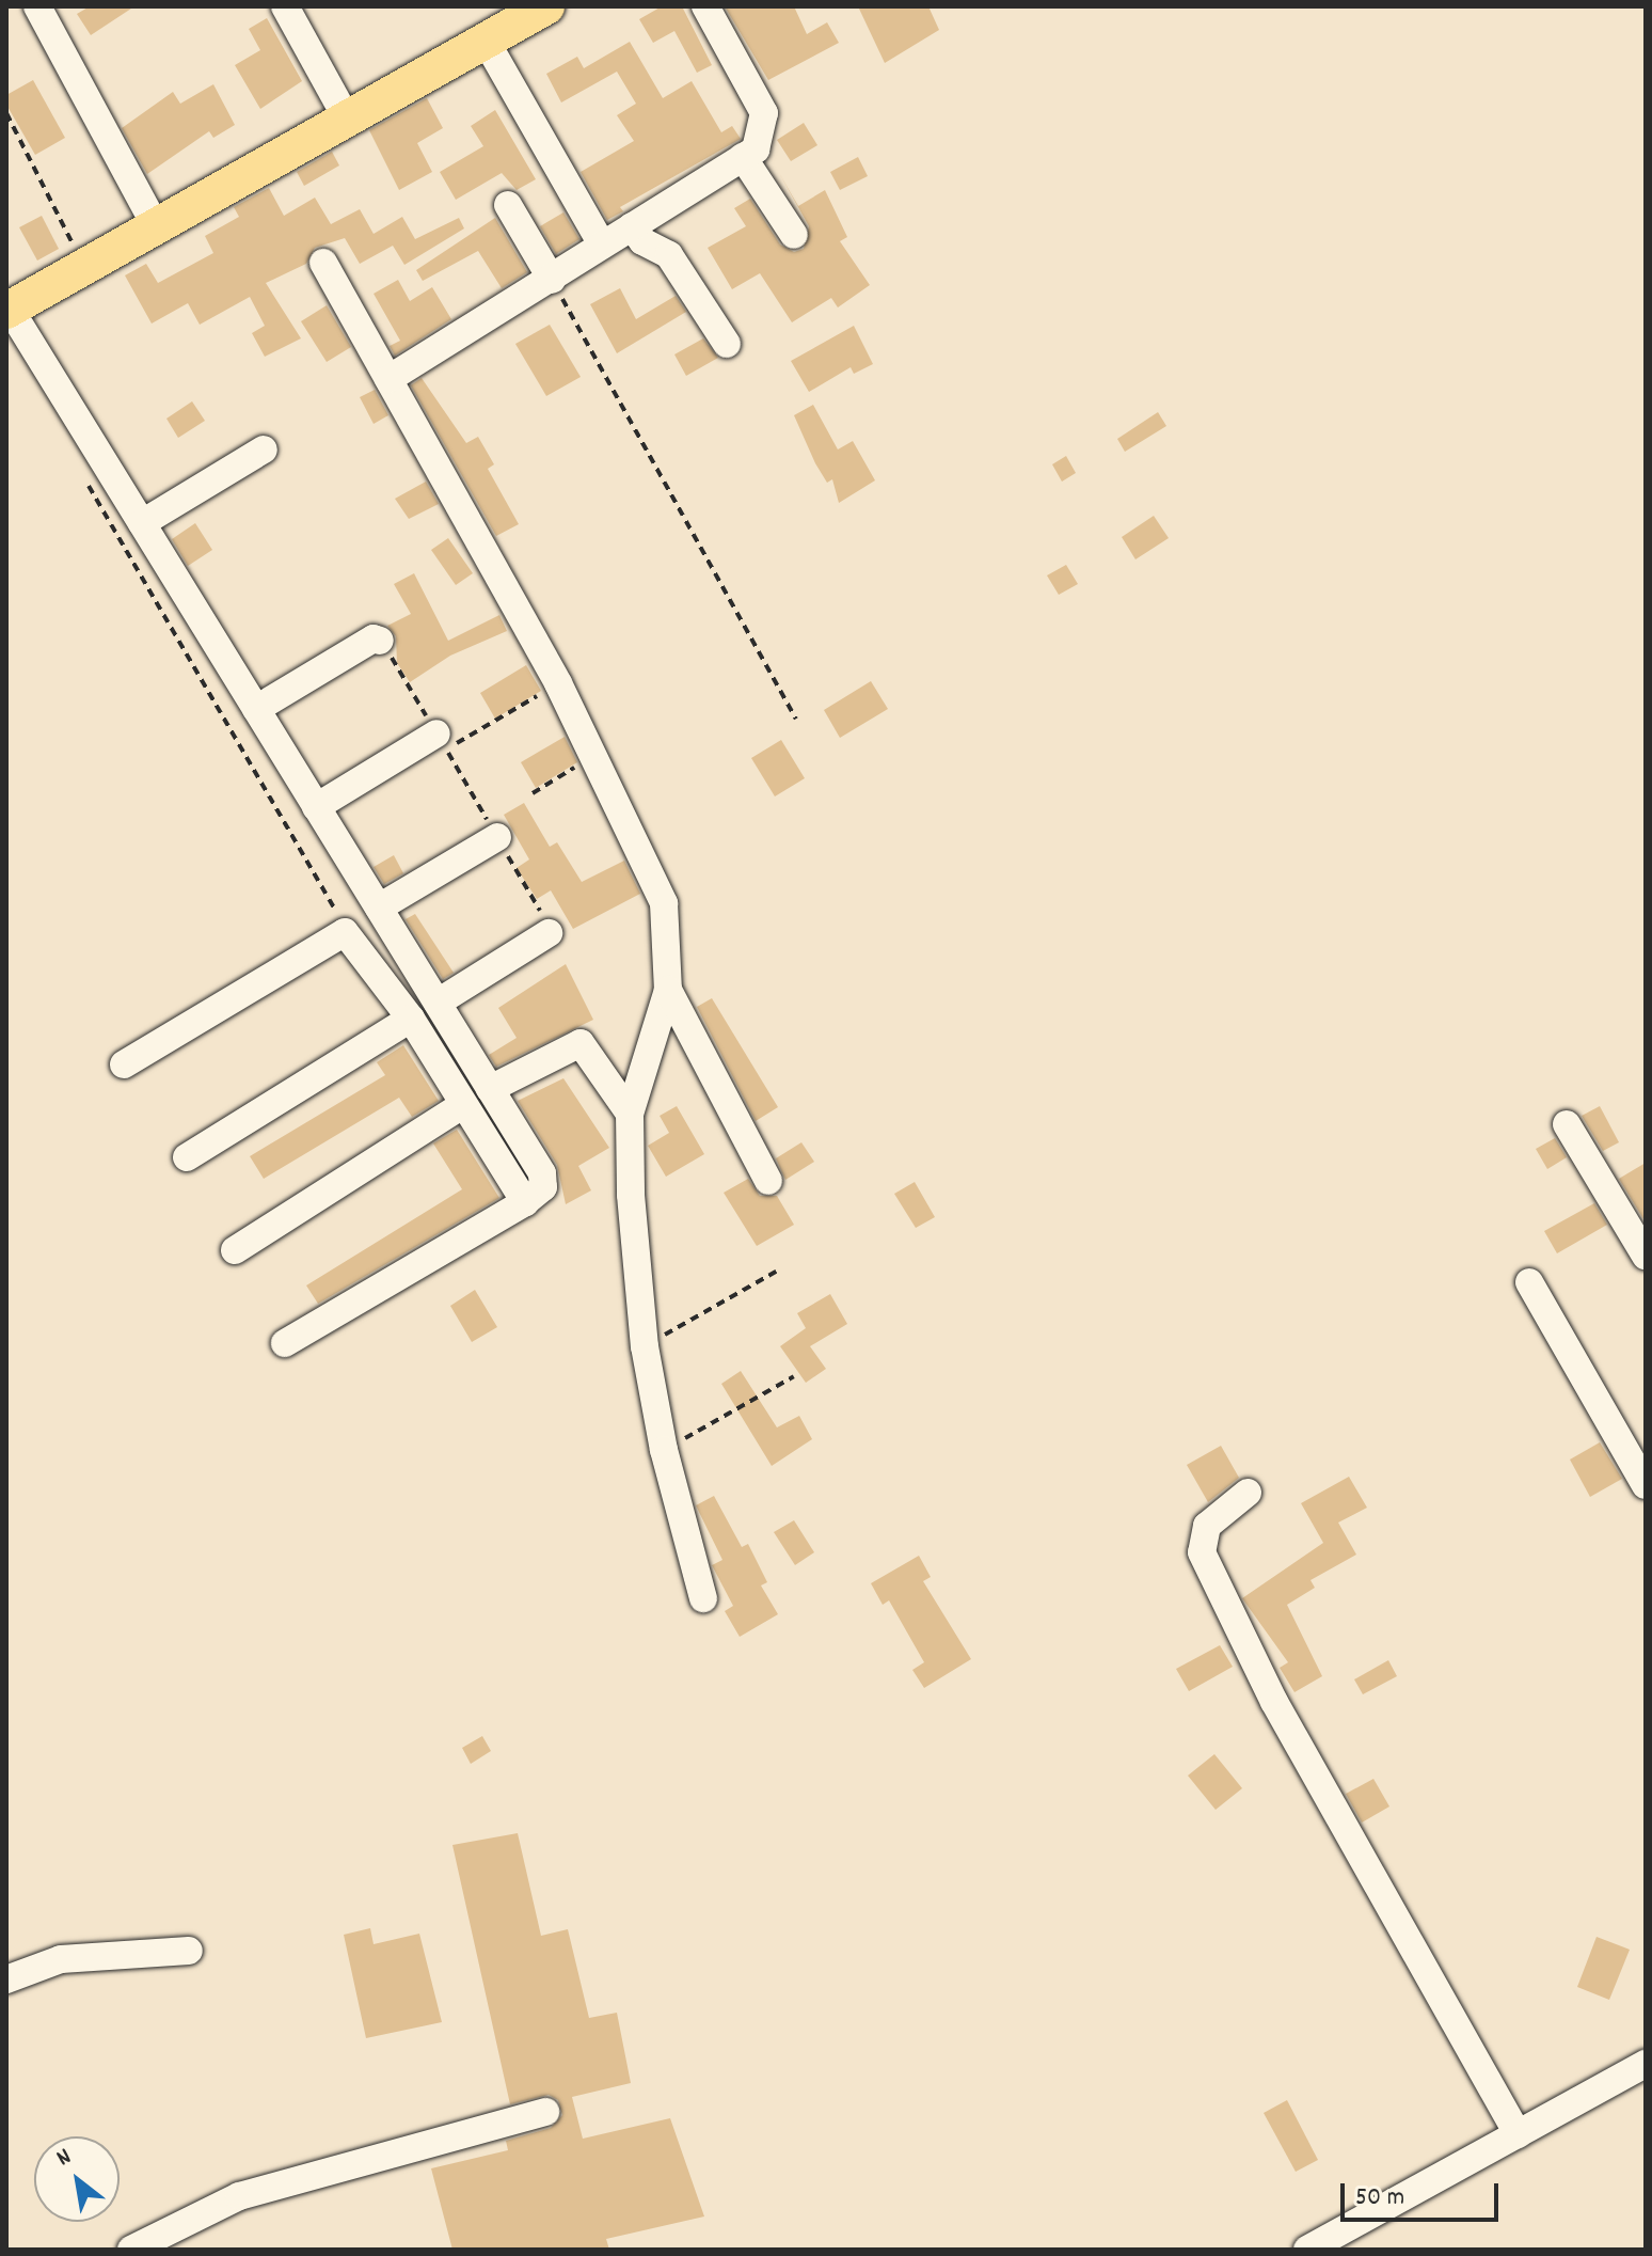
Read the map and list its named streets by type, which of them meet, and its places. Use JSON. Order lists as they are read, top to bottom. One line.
{"scale_bar":"50 m","north":"top left"}
